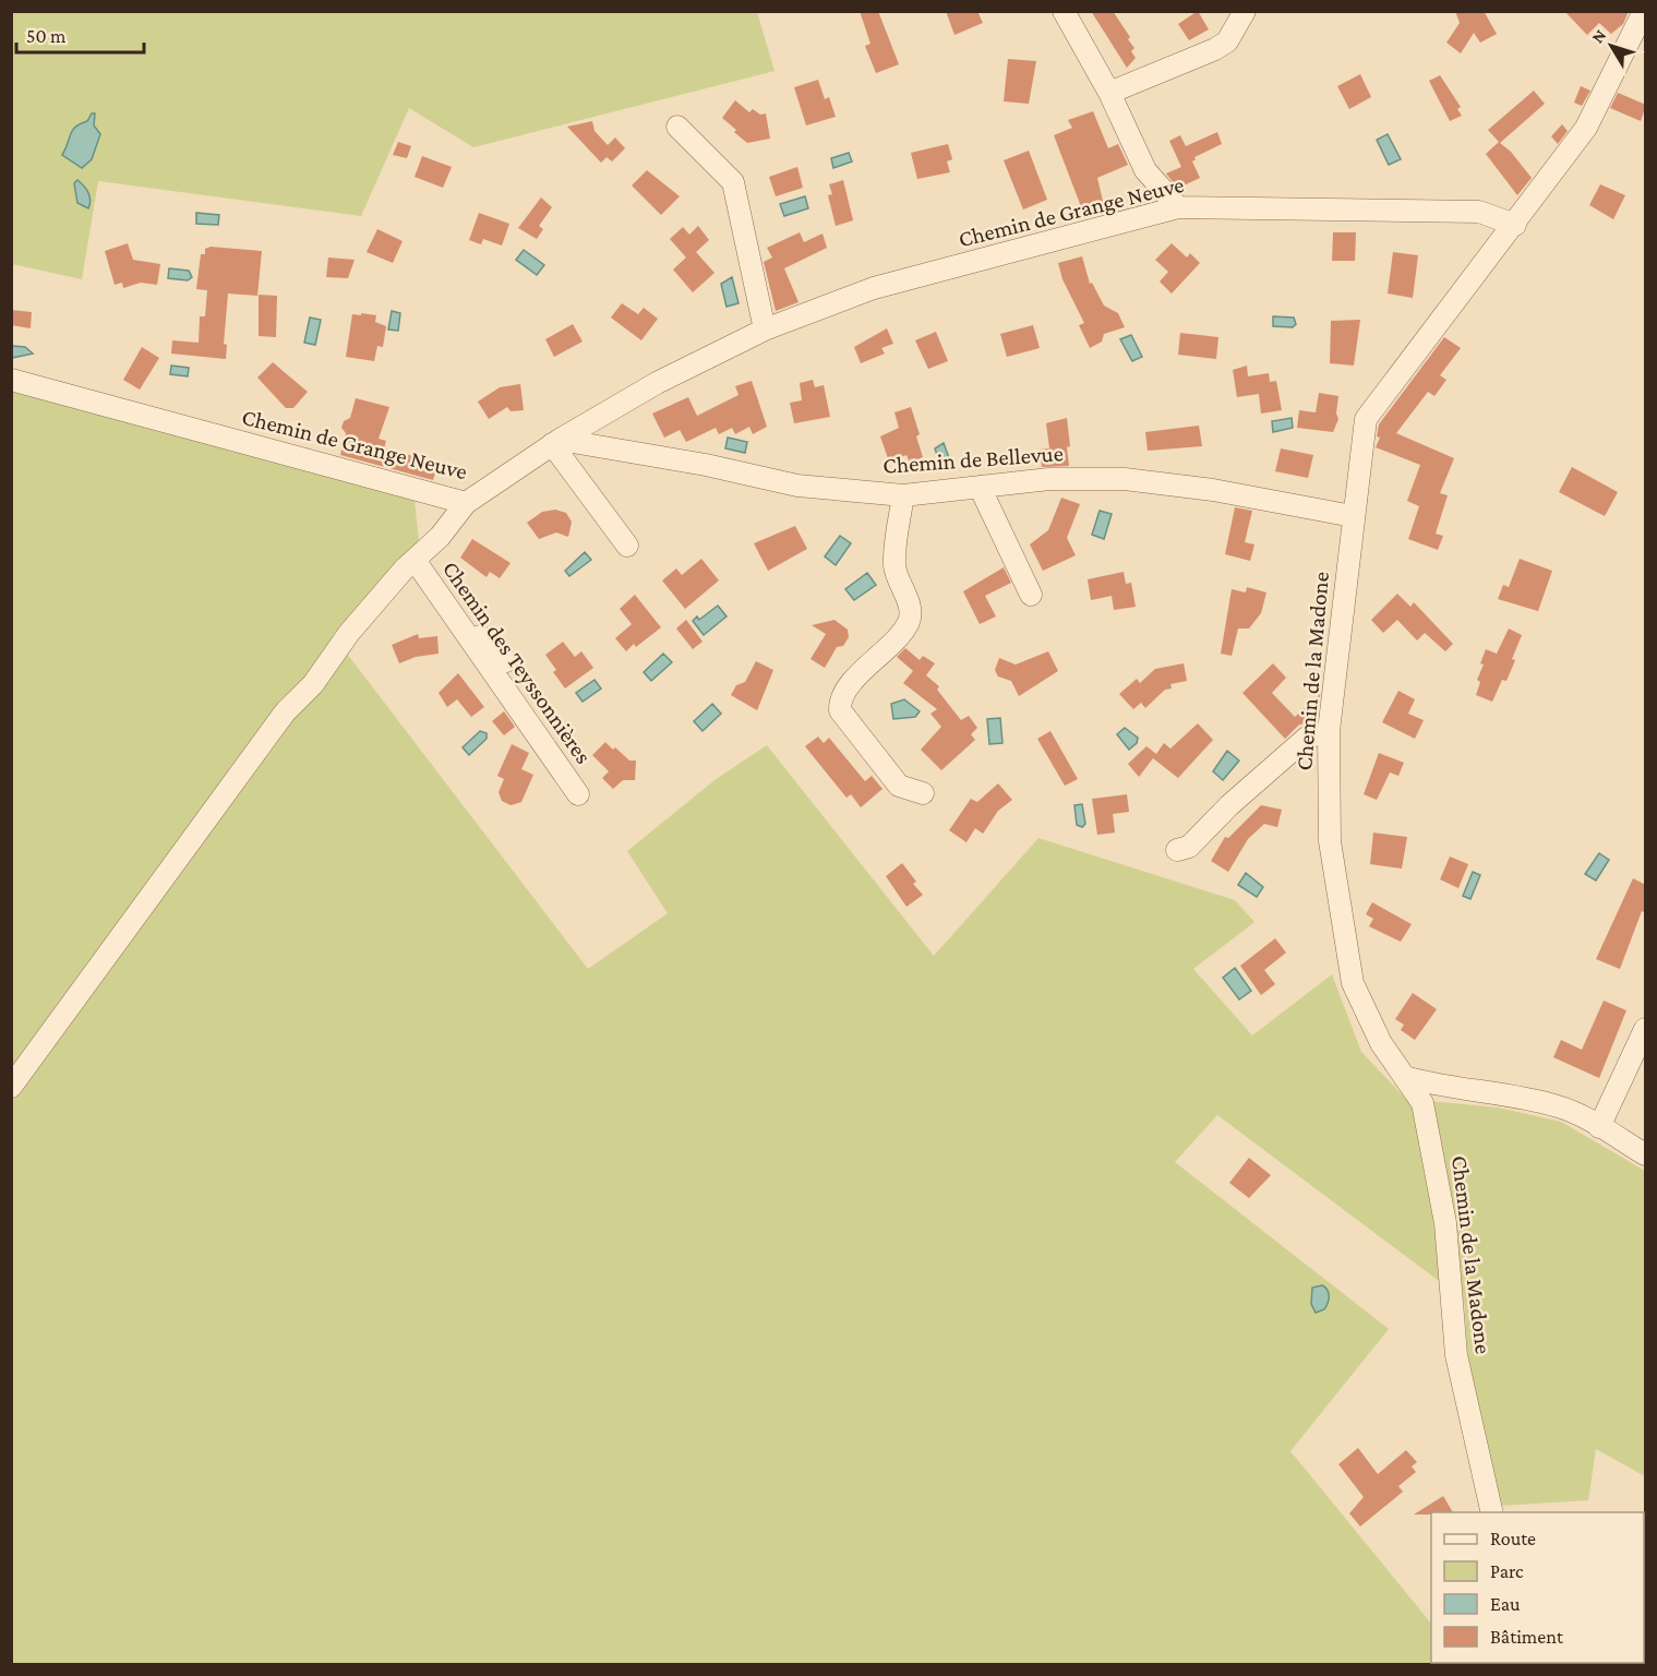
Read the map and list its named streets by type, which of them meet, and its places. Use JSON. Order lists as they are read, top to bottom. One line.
{"streets":{"street":["Chemin de Grange Neuve","Chemin de Bellevue","Chemin des Teyssonnières","Chemin de la Madone"]},"crossings":[["Chemin de Grange Neuve","Chemin de Bellevue"],["Chemin de Grange Neuve","Chemin de la Madone"],["Chemin de Bellevue","Chemin de la Madone"]],"legend":["Route","Parc","Eau","Bâtiment"],"scale_bar":"50 m","north":"top left"}
